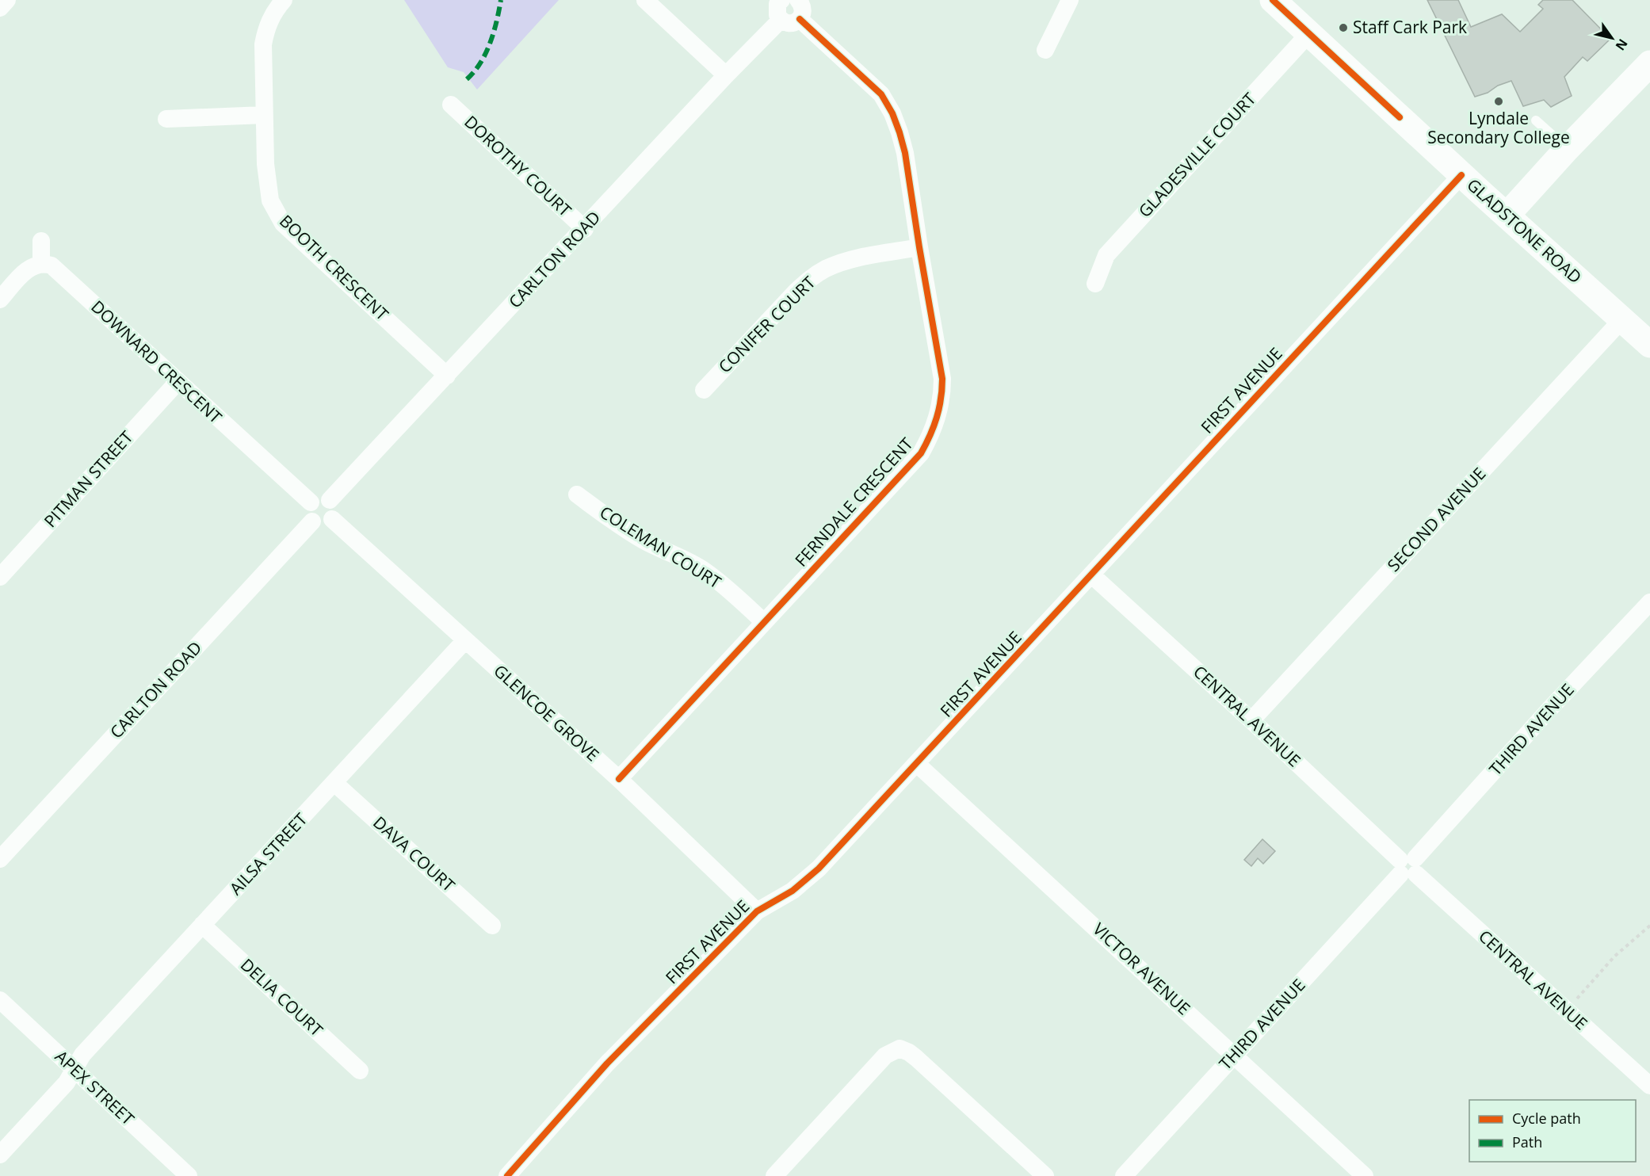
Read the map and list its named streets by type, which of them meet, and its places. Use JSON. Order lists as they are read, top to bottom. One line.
{"streets":{"main road":["GLADSTONE ROAD"],"street":["GLADESVILLE COURT","DOROTHY COURT","CARLTON ROAD","BOOTH CRESCENT","CONIFER COURT","DOWNARD CRESCENT","FIRST AVENUE","PITMAN STREET","FERNDALE CRESCENT","SECOND AVENUE","COLEMAN COURT","GLENCOE GROVE","CENTRAL AVENUE","THIRD AVENUE","AILSA STREET","DAVA COURT","VICTOR AVENUE","DELIA COURT","APEX STREET"]},"crossings":[["GLADESVILLE COURT","GLADSTONE ROAD"],["DOROTHY COURT","CARLTON ROAD"],["GLADSTONE ROAD","FIRST AVENUE"],["GLADSTONE ROAD","SECOND AVENUE"],["CARLTON ROAD","BOOTH CRESCENT"],["CARLTON ROAD","DOWNARD CRESCENT"],["CARLTON ROAD","GLENCOE GROVE"],["CONIFER COURT","FERNDALE CRESCENT"],["DOWNARD CRESCENT","PITMAN STREET"],["DOWNARD CRESCENT","GLENCOE GROVE"],["FIRST AVENUE","GLENCOE GROVE"],["FIRST AVENUE","CENTRAL AVENUE"],["FIRST AVENUE","VICTOR AVENUE"],["FERNDALE CRESCENT","COLEMAN COURT"],["FERNDALE CRESCENT","GLENCOE GROVE"],["SECOND AVENUE","CENTRAL AVENUE"],["GLENCOE GROVE","AILSA STREET"],["CENTRAL AVENUE","THIRD AVENUE"],["THIRD AVENUE","VICTOR AVENUE"],["AILSA STREET","DAVA COURT"],["AILSA STREET","DELIA COURT"],["AILSA STREET","APEX STREET"]],"places":["Staff Cark Park","Lyndale Secondary College"],"legend":["Cycle path","Path"],"north":"bottom right"}
